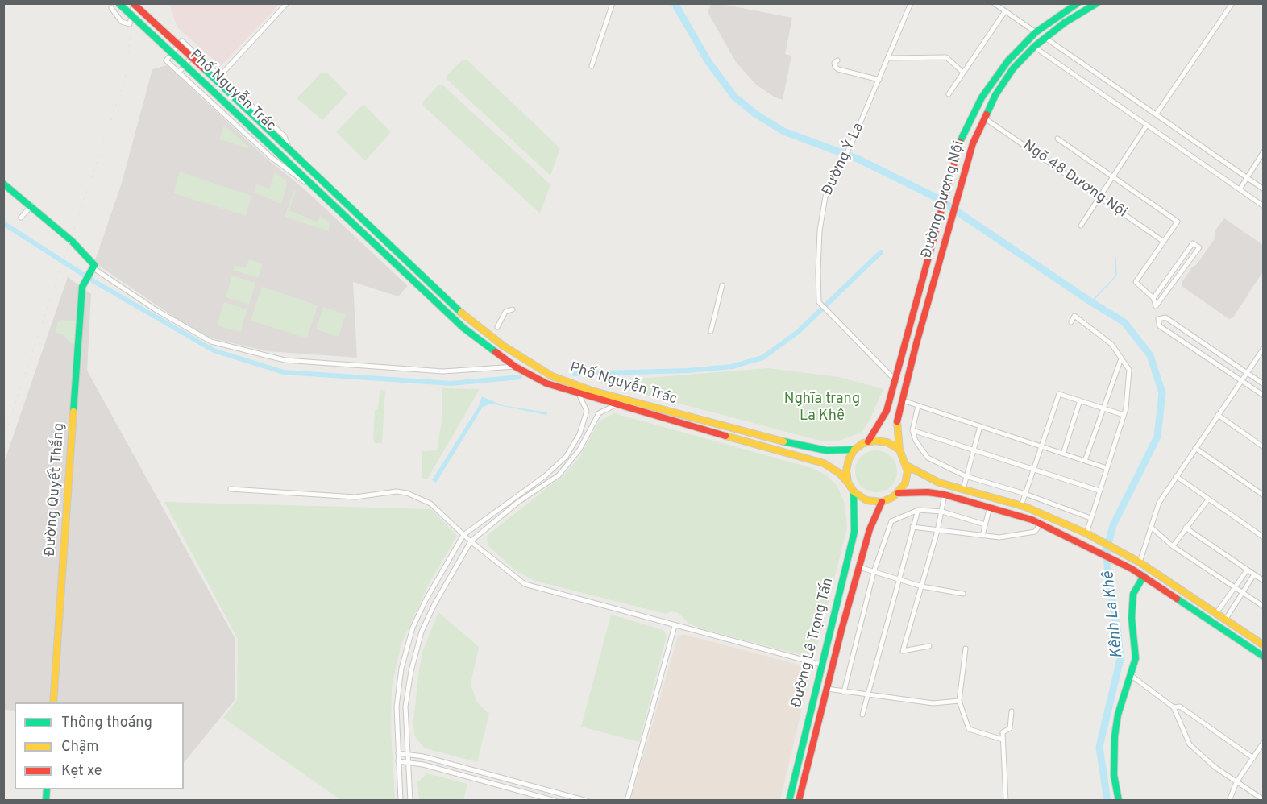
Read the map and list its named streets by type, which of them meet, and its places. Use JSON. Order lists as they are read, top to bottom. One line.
{"streets":{"main road":["Phố Nguyễn Trác","Đường Dương Nội","Đường Quyết Thắng","Đường Lê Trọng Tấn"],"street":["Đường Ỷ La","Ngõ 48 Dương Nội"]},"crossings":[["Phố Nguyễn Trác","Đường Dương Nội"],["Phố Nguyễn Trác","Đường Lê Trọng Tấn"],["Đường Ỷ La","Đường Dương Nội"],["Ngõ 48 Dương Nội","Đường Dương Nội"],["Đường Dương Nội","Đường Lê Trọng Tấn"]],"water":["Kênh La Khê"],"parks":["Nghĩa trang La Khê"],"legend":["Thông thoáng","Chậm","Kẹt xe"]}
